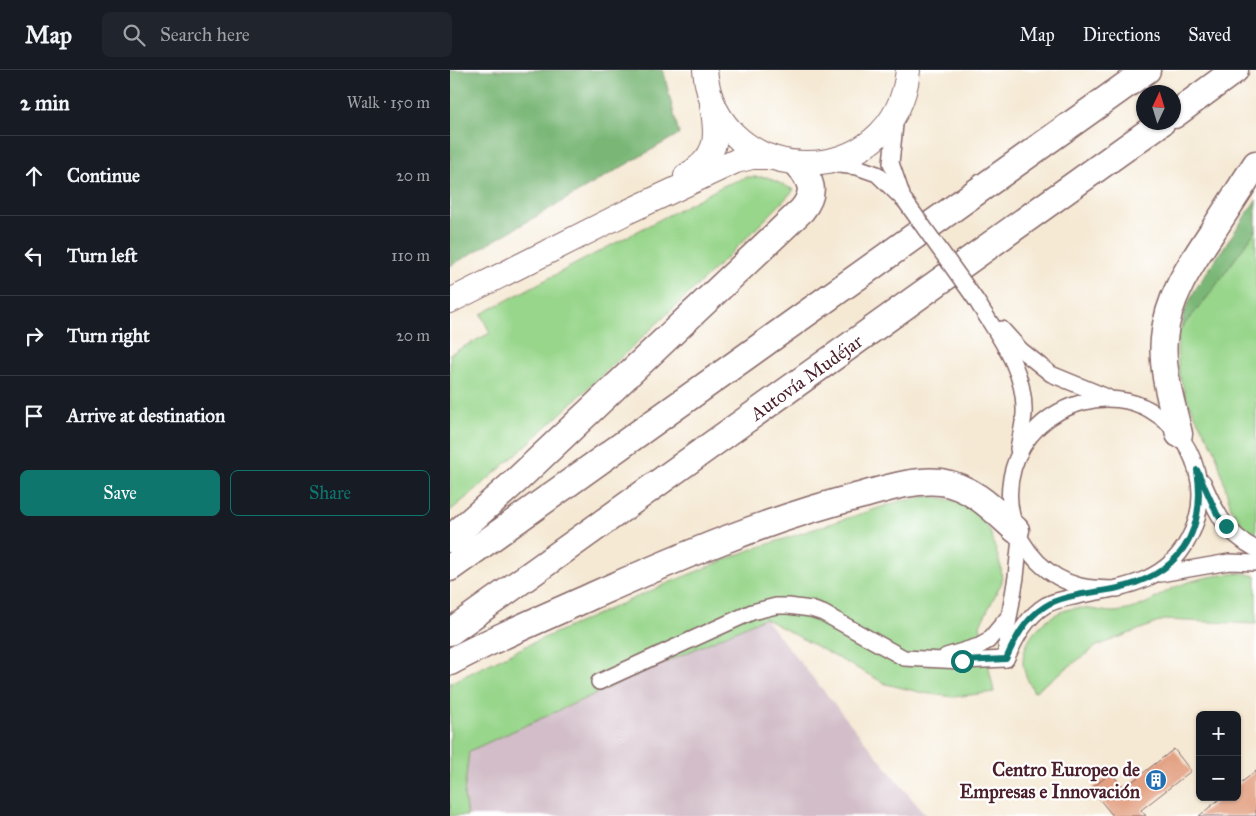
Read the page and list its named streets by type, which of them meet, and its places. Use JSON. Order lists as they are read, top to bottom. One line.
{"streets":{"highway":["Autovía Mudéjar"]},"places":{"building":["Centro Europeo de Empresas e Innovación"]},"north":"top","page":{"header":"Map","search":"Search here","nav":["Map","Directions","Saved"],"heading":["2 min","Walk · 150 m"],"list":[["Continue","20 m"],["Turn left","110 m"],["Turn right","20 m"],"Arrive at destination"],"buttons":["Save","Share"],"map_buttons":["+","−"]}}
